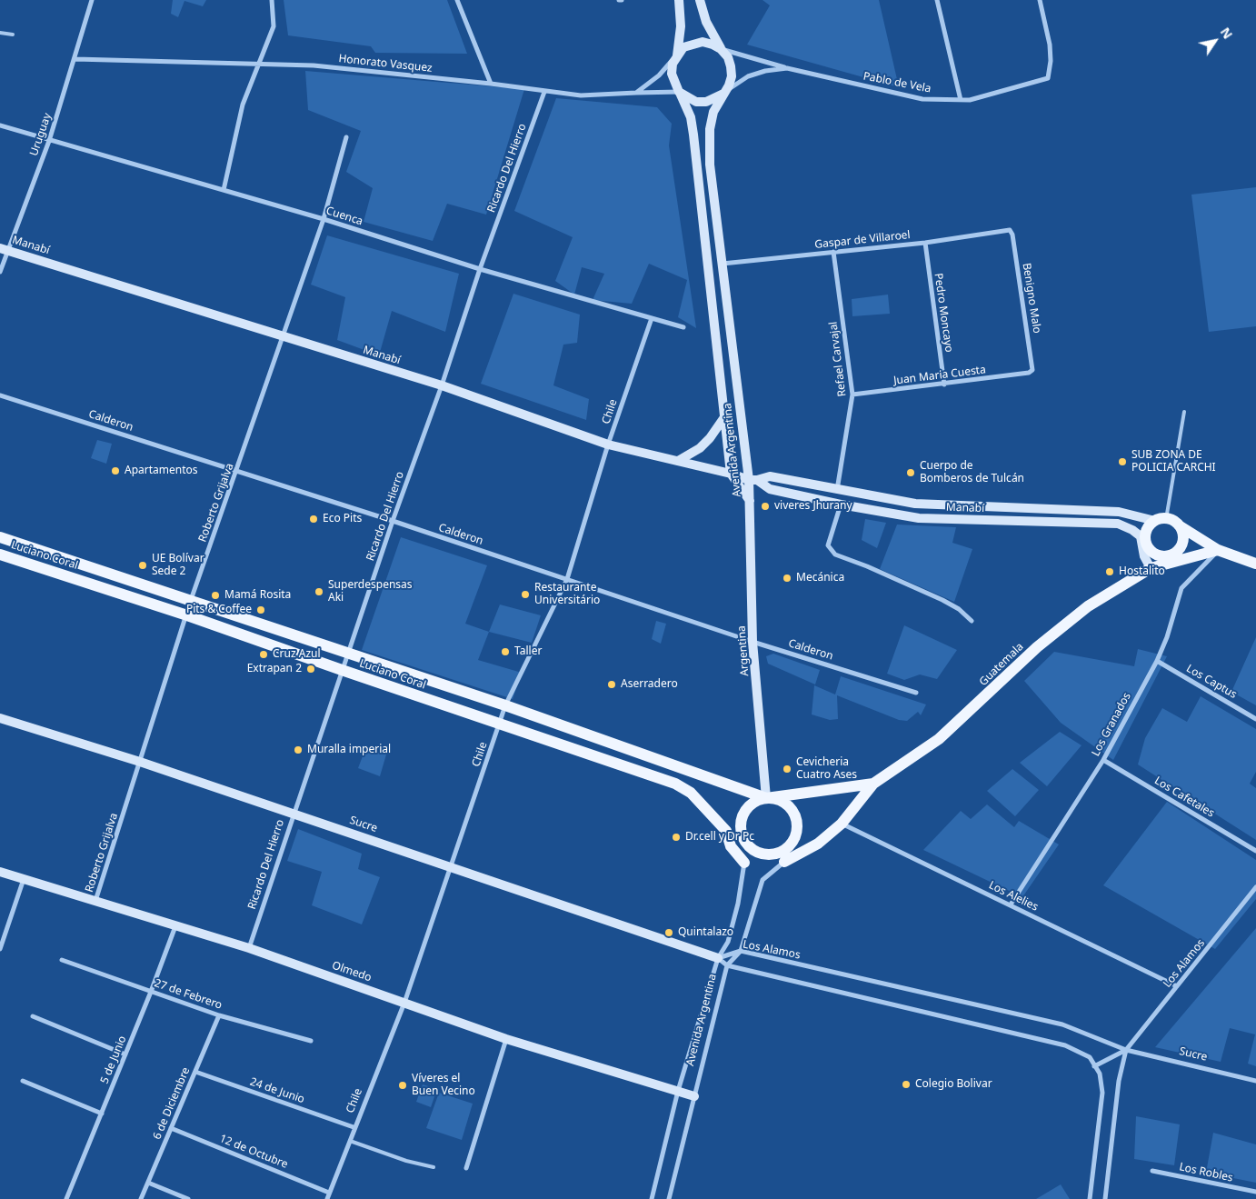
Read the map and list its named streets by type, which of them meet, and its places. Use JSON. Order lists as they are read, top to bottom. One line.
{"streets":{"main road":["Luciano Coral","Guatemala"],"street":["Honorato Vasquez","Pablo de Vela","Uruguay","Ricardo Del Hierro","Cuenca","Gaspar de Villaroel","Manabí","Benigno Malo","Pedro Moncayo","Refael Carvajal","Juan Maria Cuesta","Chile","Calderon","Avenida Argentina","Roberto Grijalva","Argentina","Los Captus","Los Granados","Los Cafetales","Sucre","Los Alelies","Los Alamos","Olmedo","27 de Febrero","5 de Junio","24 de Junio","6 de Diciembre","12 de Octubre","Los Robles"]},"crossings":[["Honorato Vasquez","Pablo de Vela"],["Honorato Vasquez","Uruguay"],["Honorato Vasquez","Ricardo Del Hierro"],["Honorato Vasquez","Avenida Argentina"],["Pablo de Vela","Avenida Argentina"],["Uruguay","Cuenca"],["Uruguay","Manabí"],["Ricardo Del Hierro","Cuenca"],["Ricardo Del Hierro","Manabí"],["Ricardo Del Hierro","Calderon"],["Ricardo Del Hierro","Luciano Coral"],["Ricardo Del Hierro","Sucre"],["Ricardo Del Hierro","Olmedo"],["Cuenca","Chile"],["Cuenca","Roberto Grijalva"],["Gaspar de Villaroel","Benigno Malo"],["Gaspar de Villaroel","Pedro Moncayo"],["Gaspar de Villaroel","Refael Carvajal"],["Gaspar de Villaroel","Avenida Argentina"],["Manabí","Refael Carvajal"],["Manabí","Chile"],["Manabí","Avenida Argentina"],["Manabí","Roberto Grijalva"],["Manabí","Guatemala"],["Benigno Malo","Juan Maria Cuesta"],["Pedro Moncayo","Juan Maria Cuesta"],["Refael Carvajal","Juan Maria Cuesta"],["Chile","Calderon"],["Chile","Luciano Coral"],["Chile","Sucre"],["Chile","Olmedo"],["Chile","24 de Junio"],["Chile","12 de Octubre"],["Calderon","Roberto Grijalva"],["Calderon","Argentina"],["Avenida Argentina","Luciano Coral"],["Avenida Argentina","Argentina"],["Avenida Argentina","Guatemala"],["Avenida Argentina","Sucre"],["Avenida Argentina","Los Alamos"],["Avenida Argentina","Olmedo"],["Roberto Grijalva","Luciano Coral"],["Roberto Grijalva","Sucre"],["Roberto Grijalva","Olmedo"],["Luciano Coral","Argentina"],["Luciano Coral","Guatemala"],["Argentina","Guatemala"],["Guatemala","Los Granados"],["Guatemala","Los Alelies"],["Los Captus","Los Granados"],["Los Granados","Los Cafetales"],["Los Granados","Los Alelies"],["Sucre","Los Alamos"],["Los Alelies","Los Alamos"],["Olmedo","5 de Junio"],["27 de Febrero","5 de Junio"],["27 de Febrero","6 de Diciembre"],["24 de Junio","6 de Diciembre"],["6 de Diciembre","12 de Octubre"]],"places":["SUB ZONA DE POLICIA CARCHI","Apartamentos","Cuerpo de Bomberos de Tulcán","viveres Jhurany","Eco Pits","UE Bolívar Sede 2","Hostalito","Mecánica","Superdespensas Aki","Restaurante Universitário","Mamá Rosita","Pits & Coffee","Taller","Cruz Azul","Extrapan 2","Aserradero","Muralla imperial","Cevicheria Cuatro Ases","Dr.cell y Dr Pc","Quintalazo","Colegio Bolivar","Víveres el Buen Vecino"],"north":"top right"}
